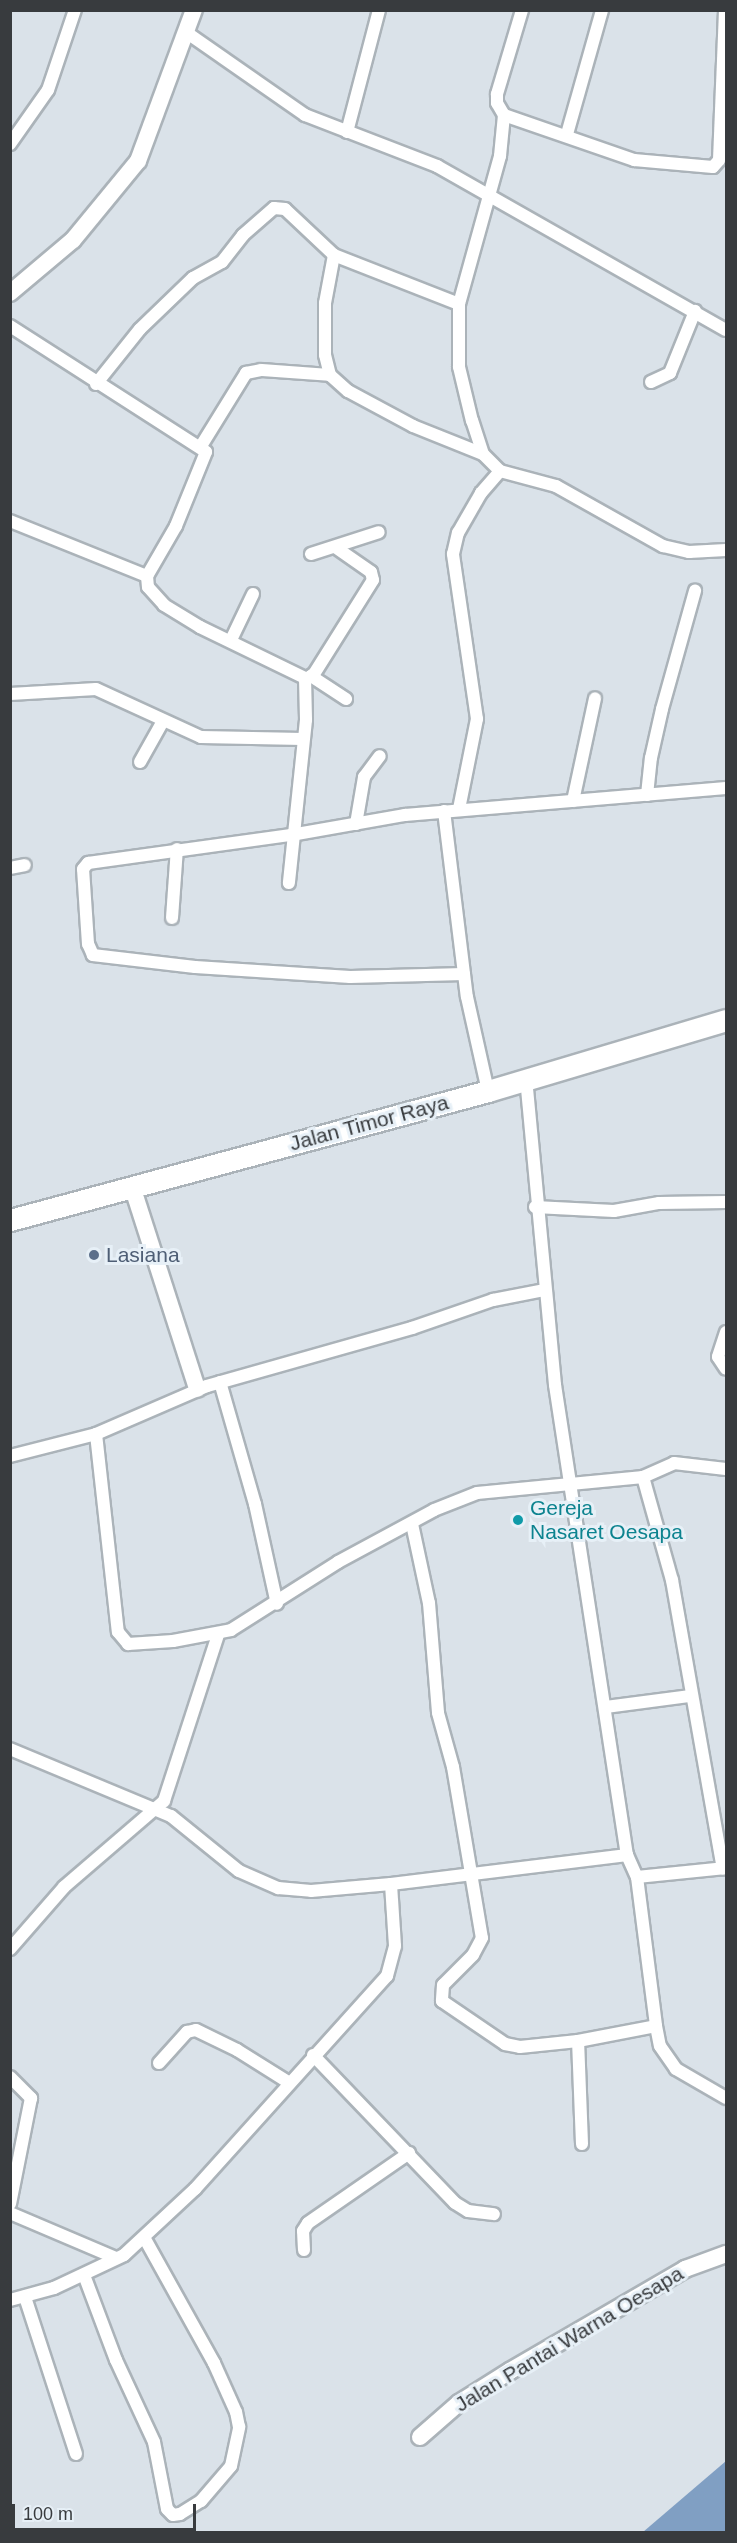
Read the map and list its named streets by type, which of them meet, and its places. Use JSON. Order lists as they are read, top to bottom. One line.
{"streets":{"highway":["Jalan Timor Raya"],"street":["Jalan Pantai Warna Oesapa"]},"places":["Lasiana","Gereja Nasaret Oesapa"],"scale_bar":"100 m"}
